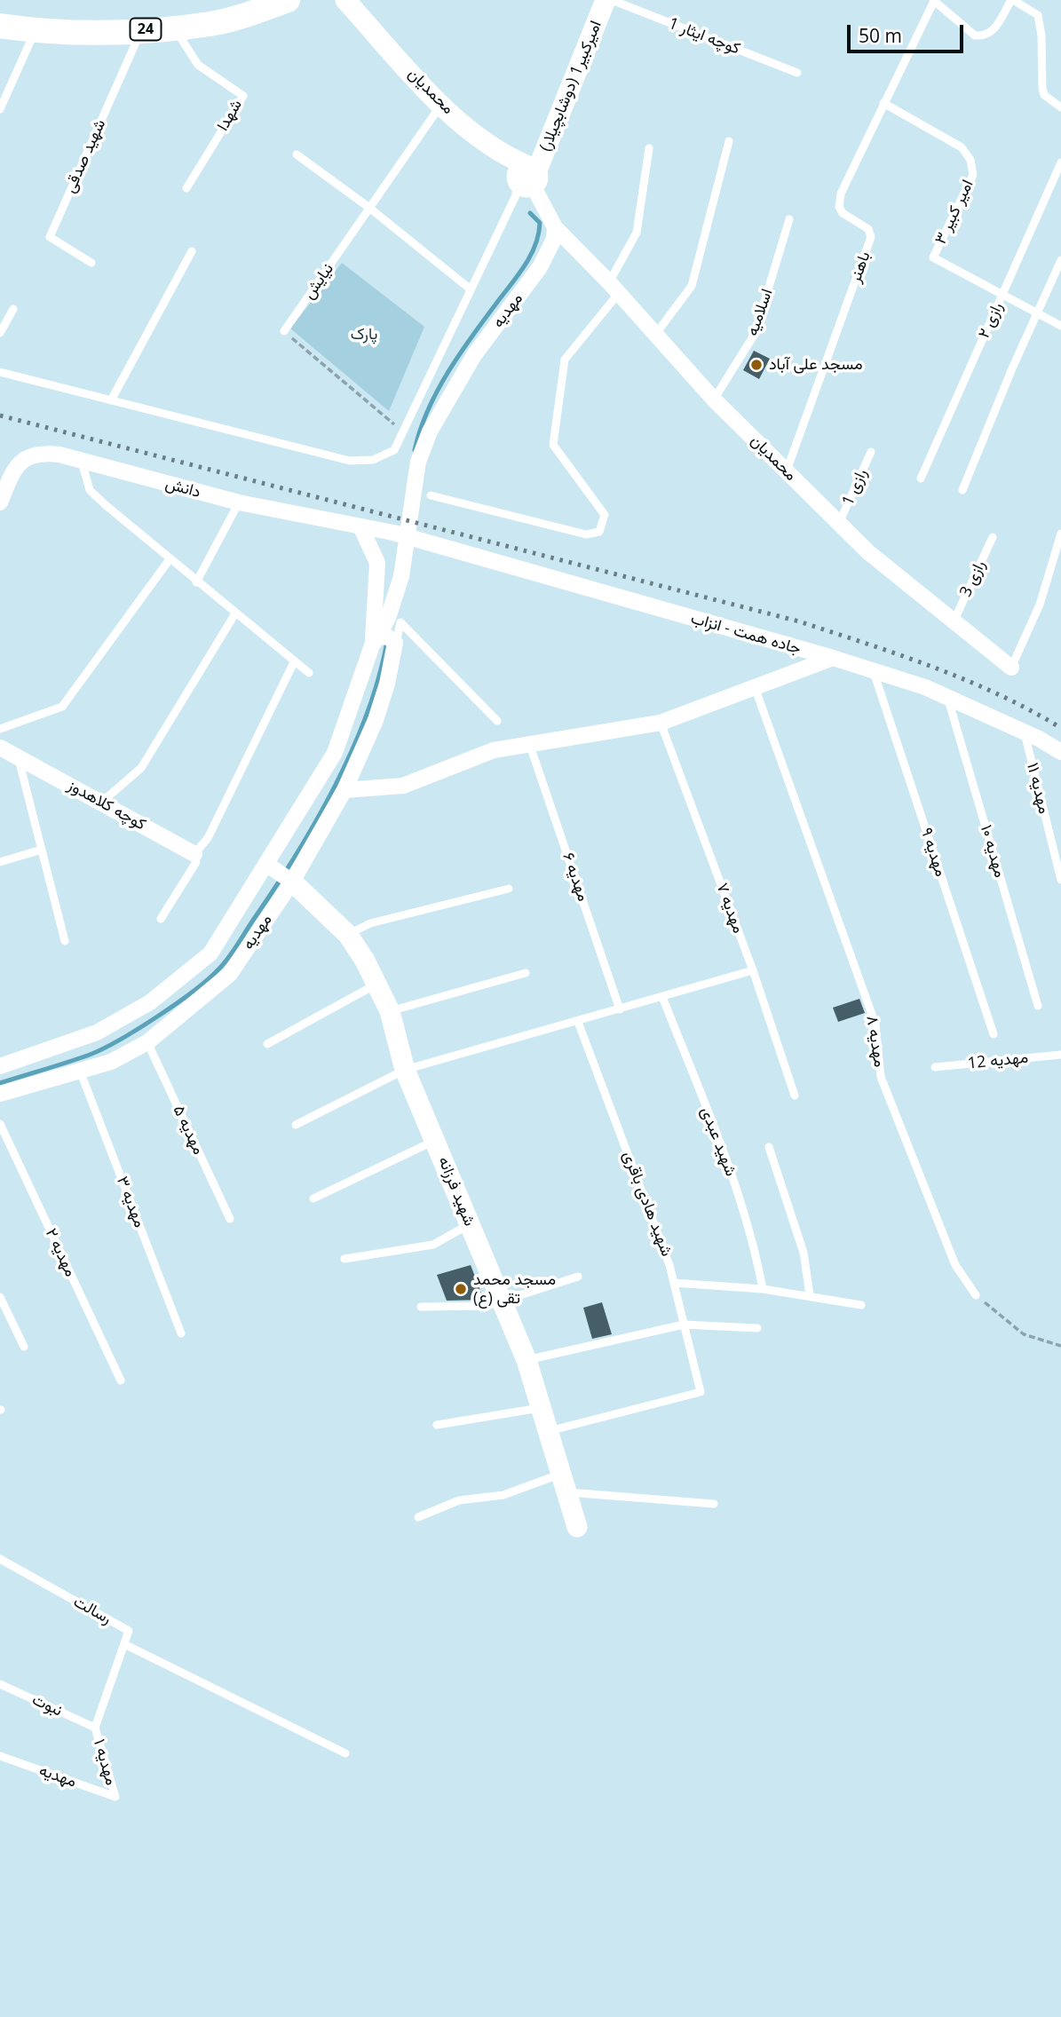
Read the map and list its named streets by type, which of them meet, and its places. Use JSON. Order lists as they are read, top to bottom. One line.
{"streets":{"main road":["24"],"street":["امیرکبیر1 (دوشابچیلار)","محمدیان","مهدیه","دانش","جاده همت - انزاب","کوچه کلاهدوز","شهید فرزانه"],"lane":["کوچه ایثار 1","شهدا","شهید صدقی","امیر کبیر ۳","باهنر","نیایش","اسلاميه","رازی ۲","رازی 1","رازی 3","مهدیه ۱۱","مهدیه ۱۰","مهدیه ۹","مهدیه ۶","مهدیه ۷","مهدیه ۸","مهدیه 12","مهدیه ۵","شهید عبدی","مهدیه ۳","شهید هادی باقری","مهدیه ۲","رسالت","نبوت","مهدیه ۱"]},"crossings":[["24","شهدا"],["24","شهید صدقی"],["امیرکبیر1 (دوشابچیلار)","محمدیان"],["محمدیان","باهنر"],["محمدیان","نیایش"],["محمدیان","مهدیه"],["محمدیان","اسلاميه"],["محمدیان","رازی 1"],["محمدیان","رازی 3"],["امیر کبیر ۳","باهنر"],["امیر کبیر ۳","رازی ۲"],["مهدیه","مهدیه ۵"],["مهدیه","شهید فرزانه"],["مهدیه","مهدیه ۳"],["مهدیه","مهدیه ۱"],["دانش","جاده همت - انزاب"],["جاده همت - انزاب","مهدیه ۱۱"],["جاده همت - انزاب","مهدیه ۱۰"],["جاده همت - انزاب","مهدیه ۹"],["شهید فرزانه","شهید هادی باقری"],["نبوت","مهدیه ۱"]],"parks":["پارک"],"places":["مسجد علی آباد","مسجد محمد تقی (ع)"],"scale_bar":"50 m"}
